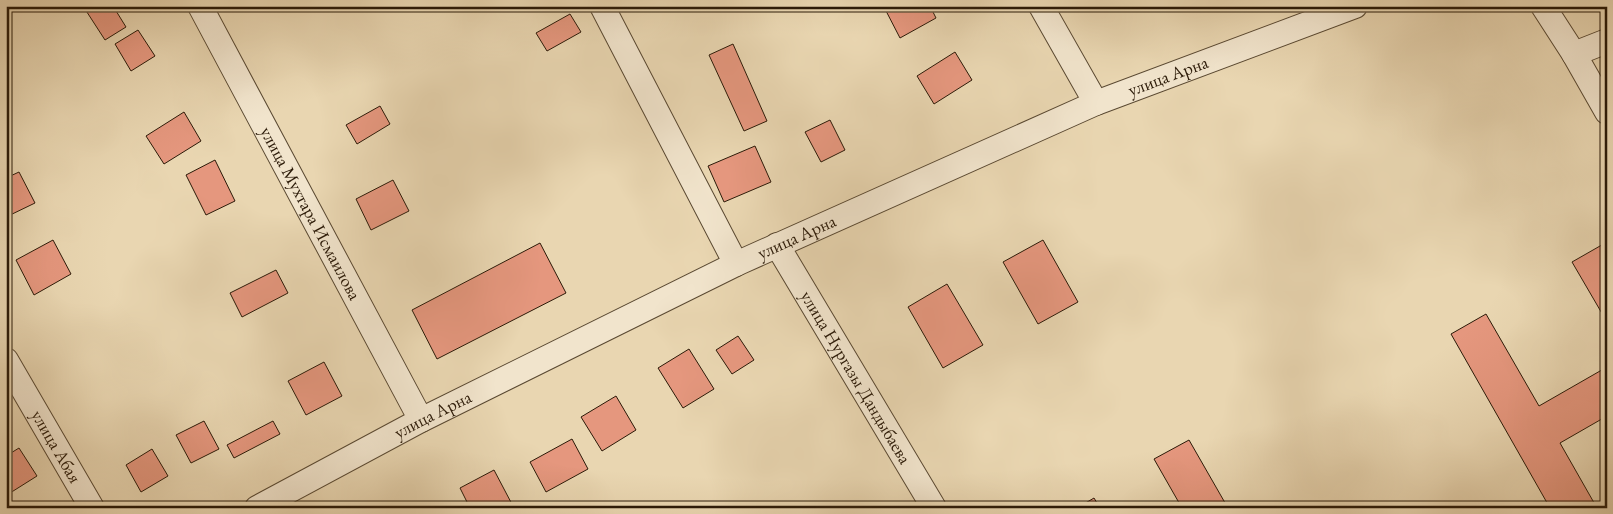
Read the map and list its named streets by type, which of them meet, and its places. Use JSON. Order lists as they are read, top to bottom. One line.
{"streets":{"street":["улица Арна","улица Мухтара Исмаилова","улица Нургазы Дандыбаева","улица Абая"]},"crossings":[["улица Арна","улица Мухтара Исмаилова"],["улица Арна","улица Нургазы Дандыбаева"]]}
